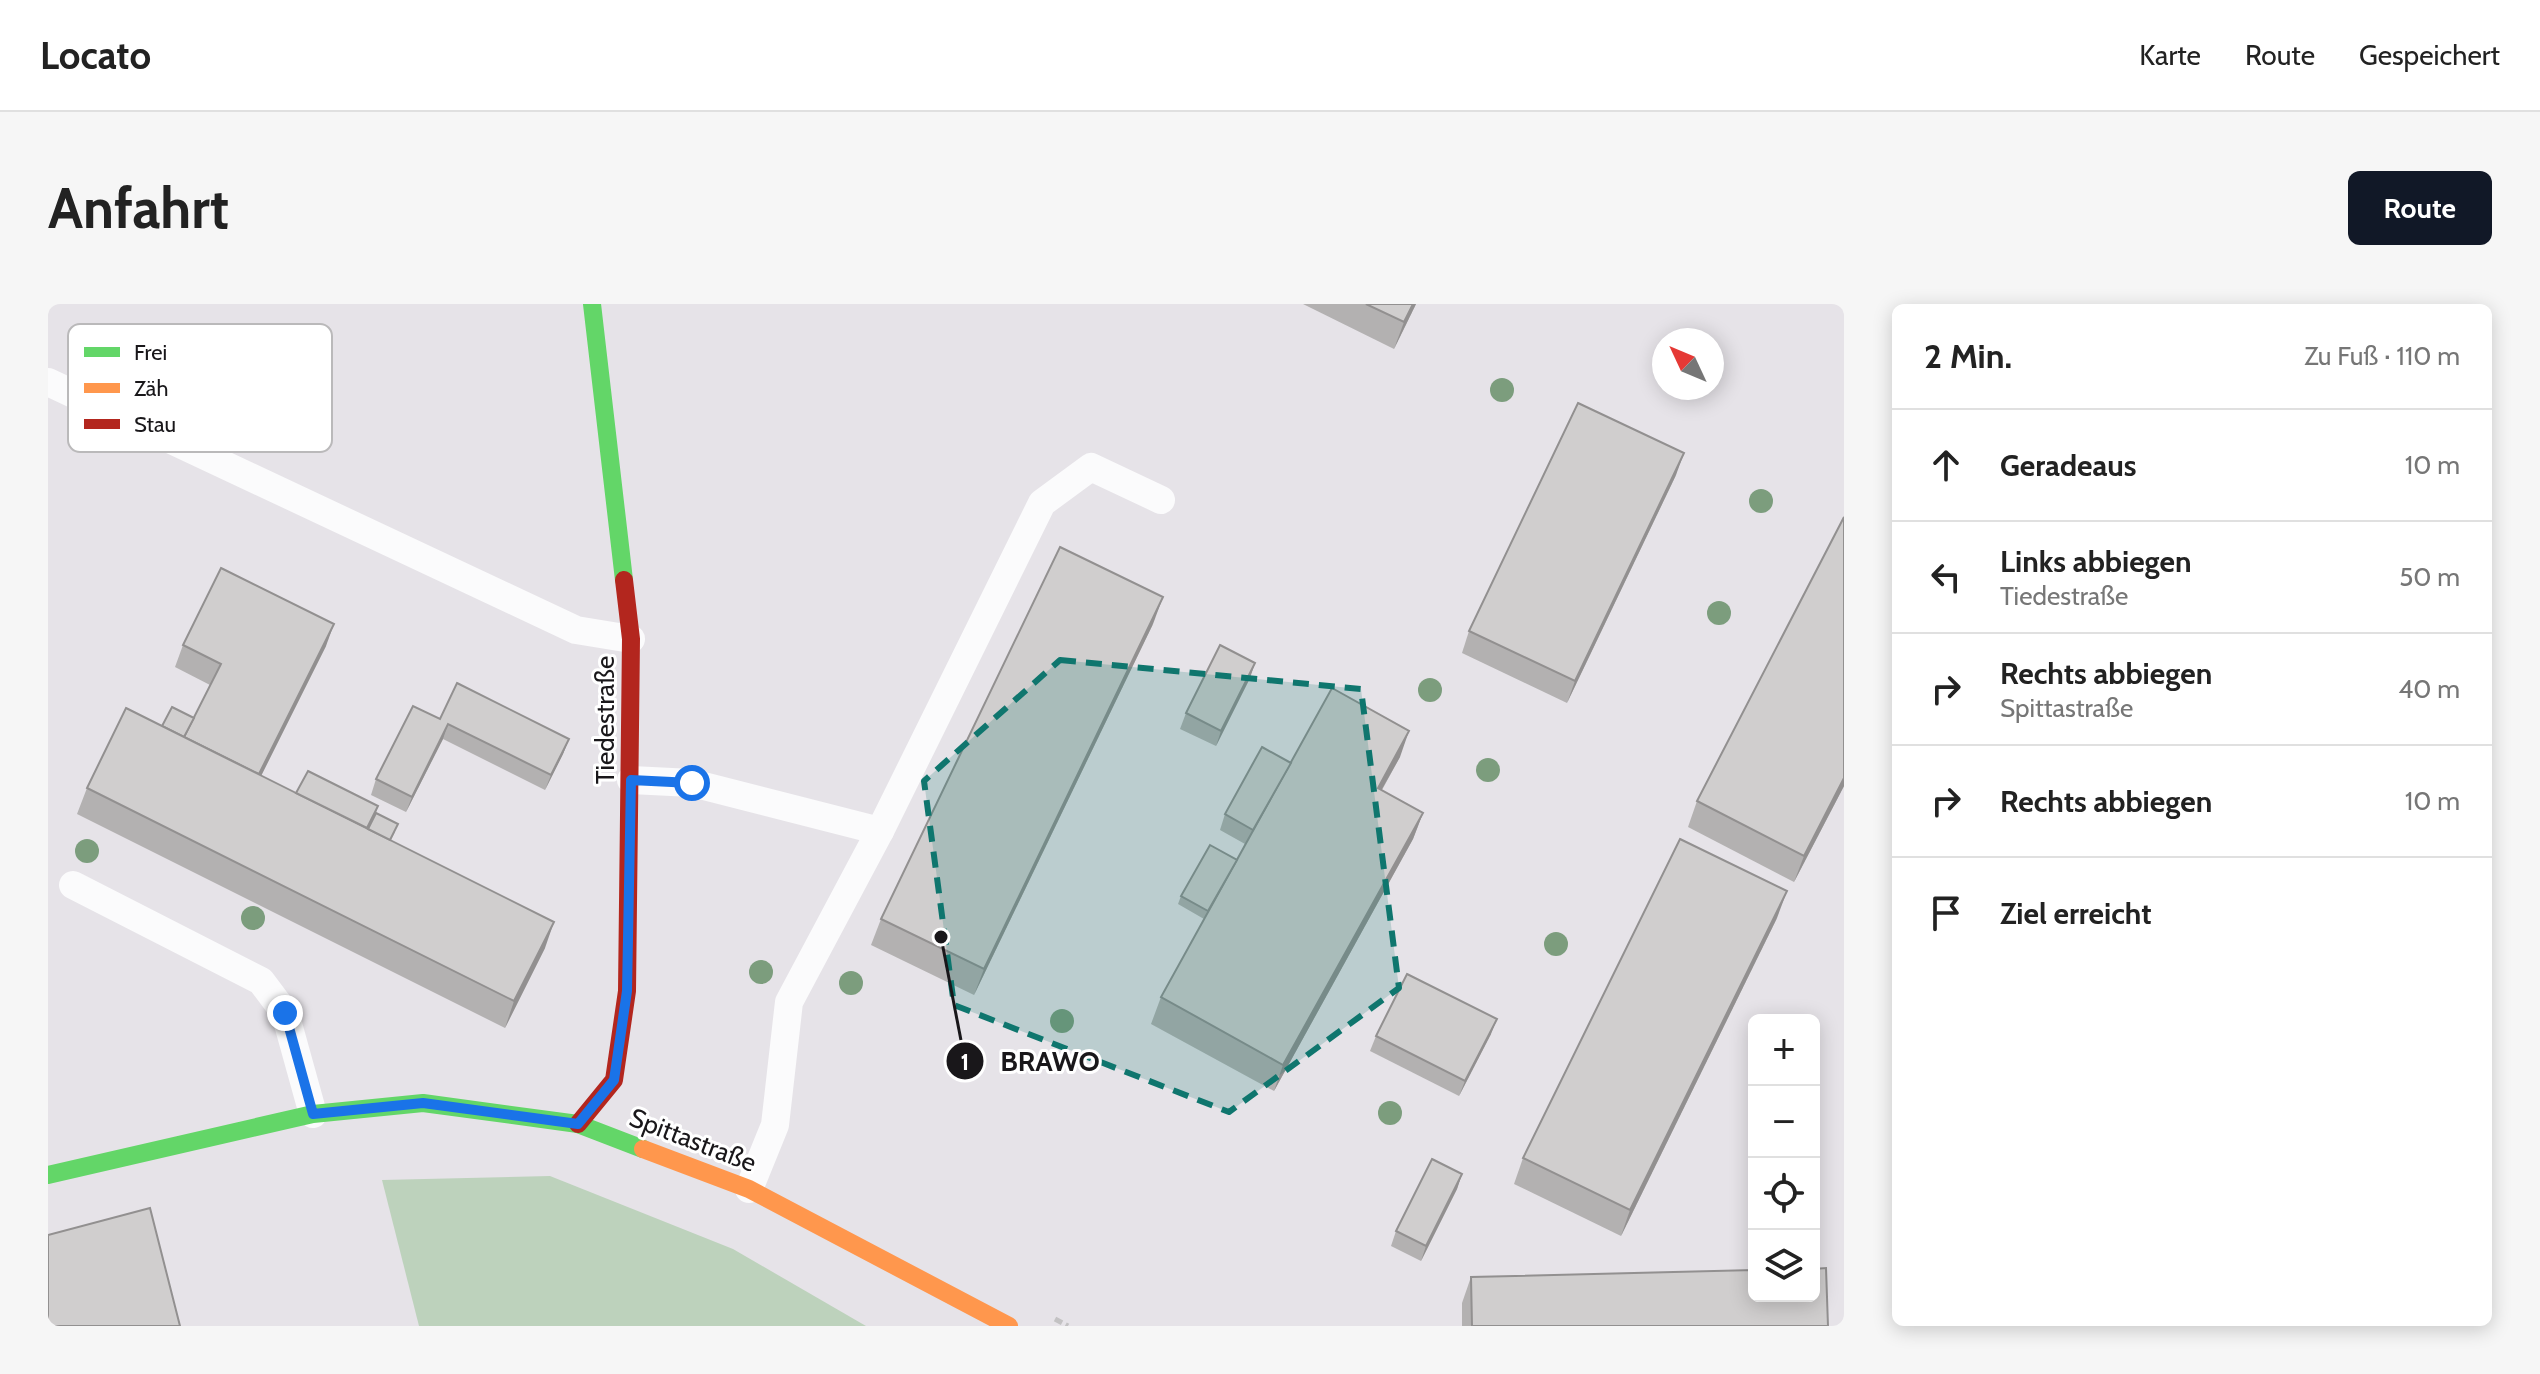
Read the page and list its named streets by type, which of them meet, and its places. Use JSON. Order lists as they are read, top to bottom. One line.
{"streets":{"street":["Tiedestraße","Spittastraße"]},"crossings":[["Tiedestraße","Spittastraße"]],"places":["BRAWO"],"legend":["Frei","Zäh","Stau"],"north":"top left","page":{"header":"Locato","nav":["Karte","Route","Gespeichert"],"buttons":"Route","title":"Anfahrt","heading":["2 Min.","Zu Fuß · 110 m"],"list":[["Geradeaus","10 m"],["Links abbiegen","Tiedestraße","50 m"],["Rechts abbiegen","Spittastraße","40 m"],["Rechts abbiegen","10 m"],"Ziel erreicht"],"map_buttons":["+","−"]}}
